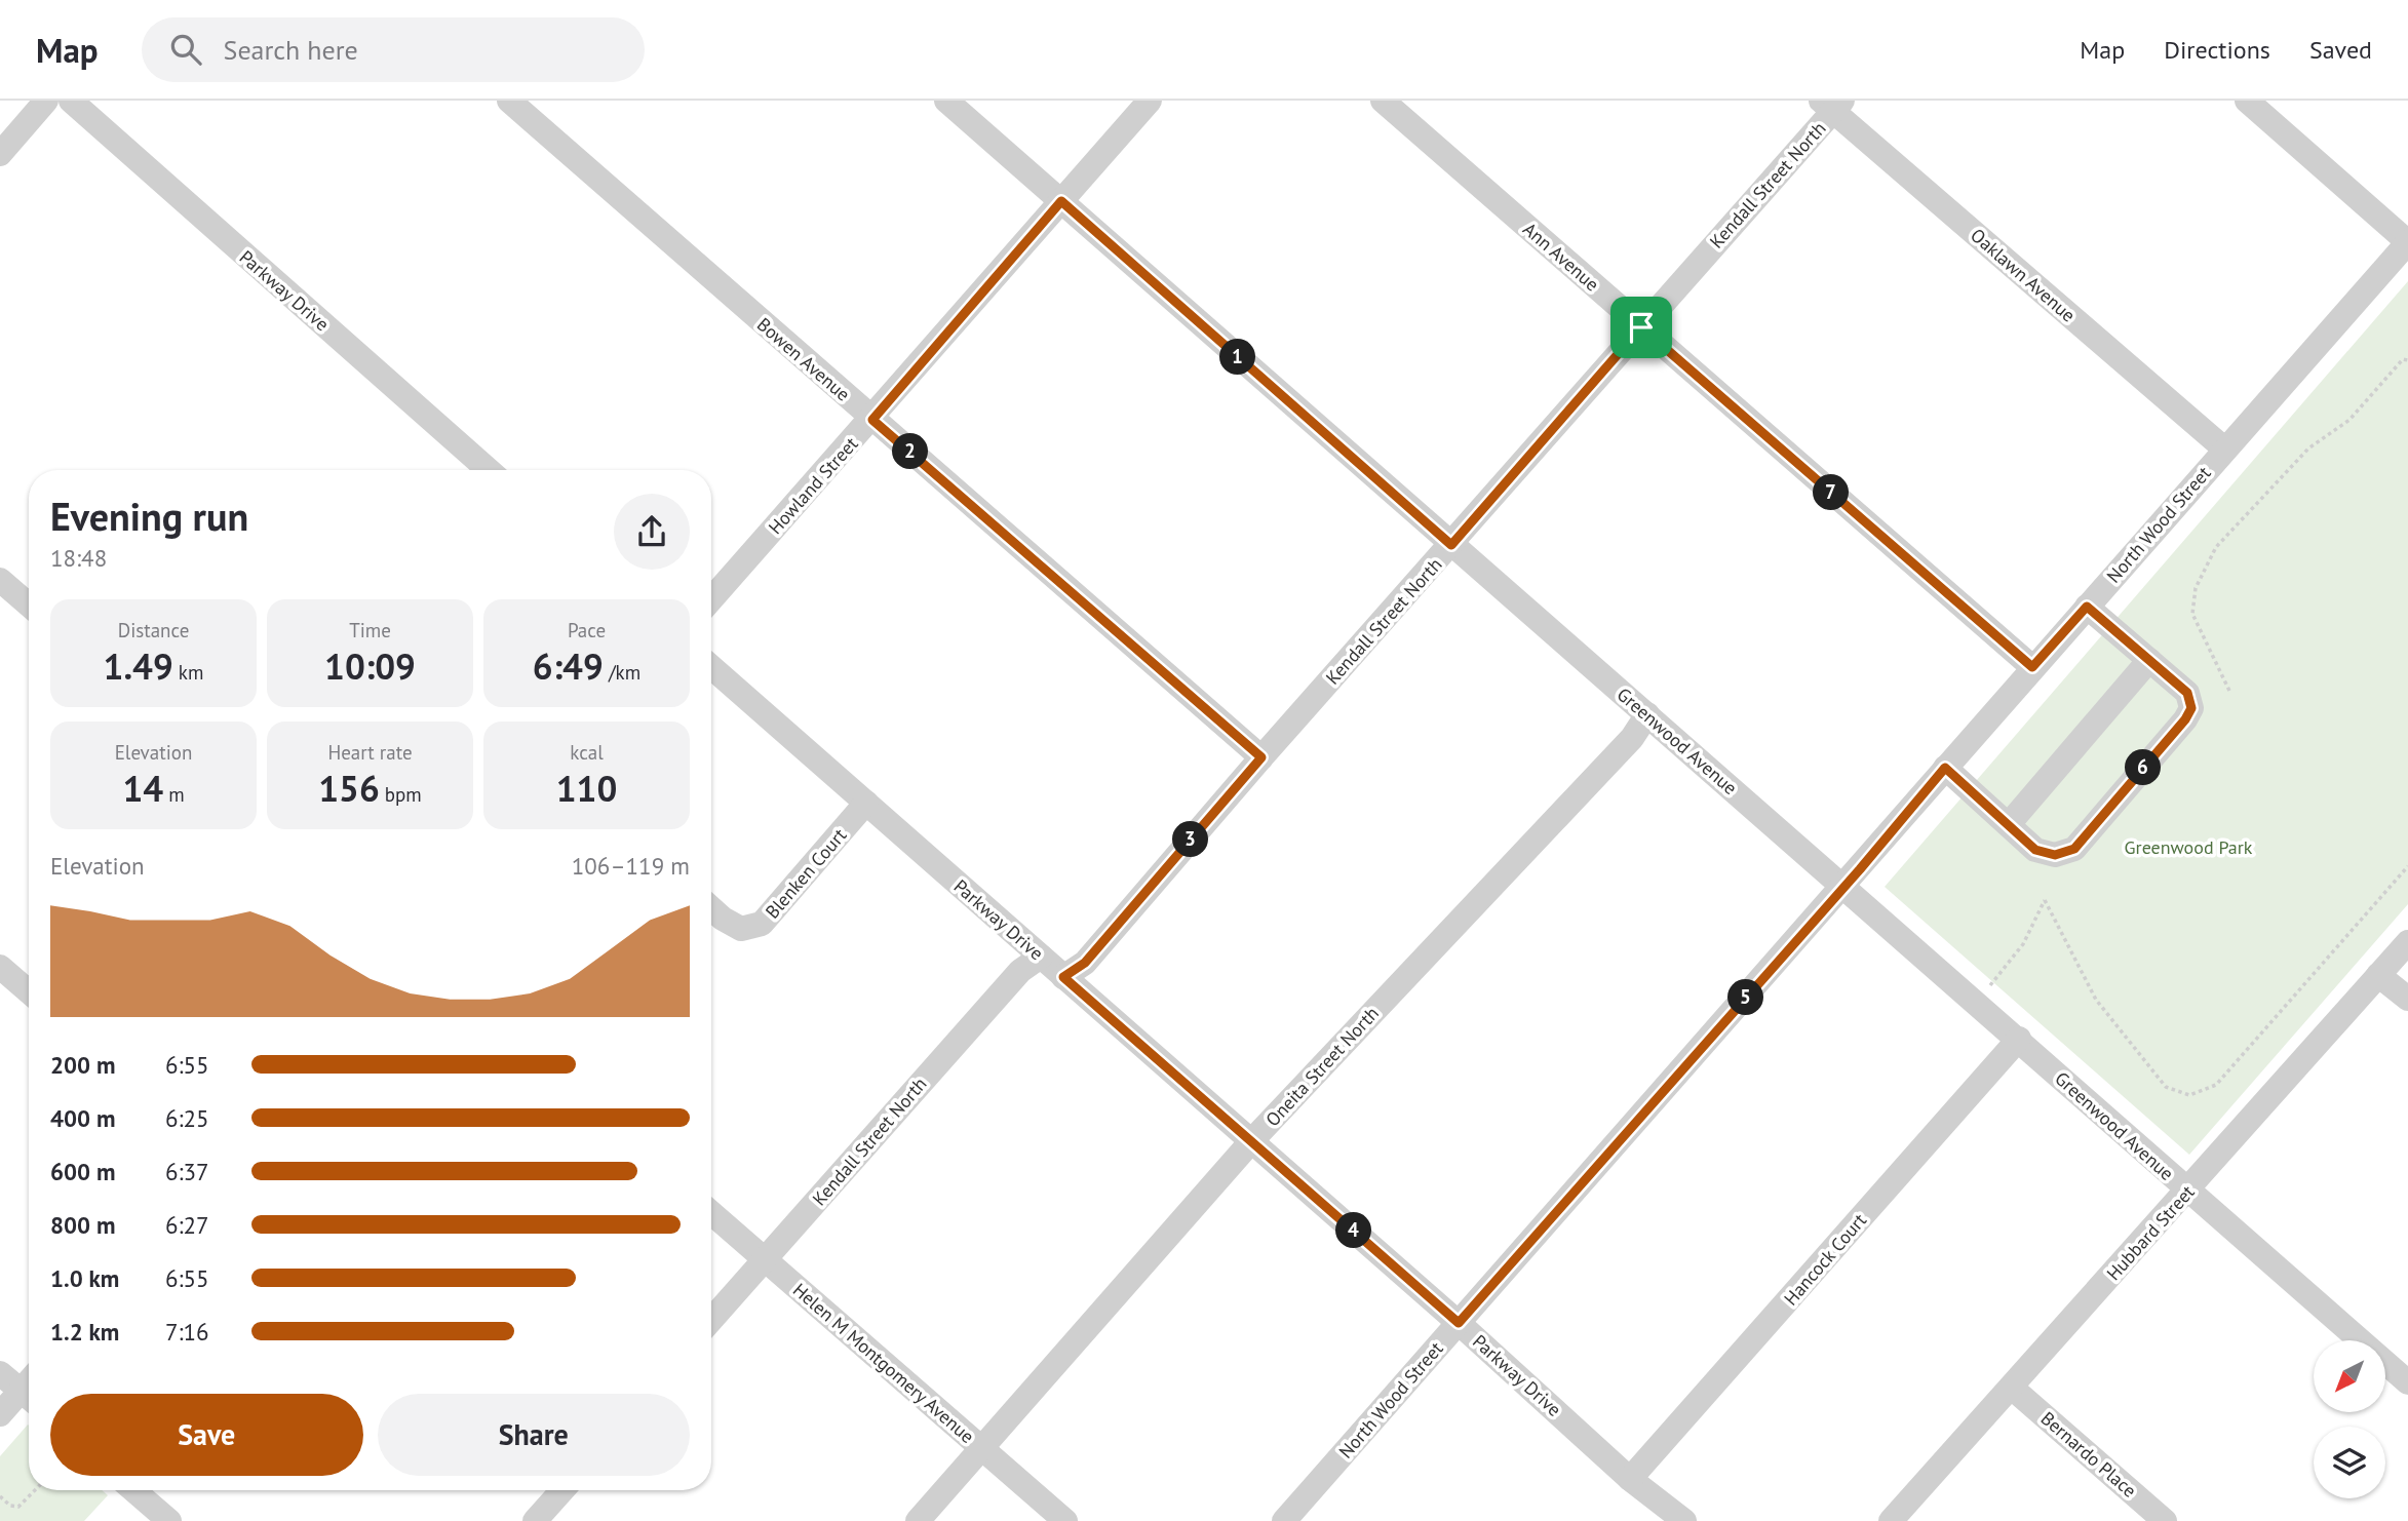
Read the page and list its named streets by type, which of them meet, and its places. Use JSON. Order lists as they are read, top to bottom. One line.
{"streets":{"street":["Kendall Street North","Ann Avenue","Oaklawn Avenue","Parkway Drive","Bowen Avenue","Howland Street","North Wood Street","Greenwood Avenue","Blenken Court","Oneita Street North","Hubbard Street","Hancock Court","Helen M Montgomery Avenue","Bernardo Place"]},"crossings":[["Kendall Street North","Ann Avenue"],["Kendall Street North","Oaklawn Avenue"],["Kendall Street North","Parkway Drive"],["Kendall Street North","Bowen Avenue"],["Kendall Street North","Greenwood Avenue"],["Kendall Street North","Helen M Montgomery Avenue"],["Ann Avenue","North Wood Street"],["Oaklawn Avenue","North Wood Street"],["Parkway Drive","North Wood Street"],["Parkway Drive","Blenken Court"],["Parkway Drive","Oneita Street North"],["Parkway Drive","Hancock Court"],["Bowen Avenue","Howland Street"],["Howland Street","Greenwood Avenue"],["North Wood Street","Greenwood Avenue"],["Greenwood Avenue","Oneita Street North"],["Greenwood Avenue","Hubbard Street"],["Greenwood Avenue","Hancock Court"],["Oneita Street North","Helen M Montgomery Avenue"],["Hubbard Street","Bernardo Place"]],"parks":["Greenwood Park"],"north":"bottom left","page":{"header":"Map","search":"Search here","nav":["Map","Directions","Saved"],"pins":["1","2","7","6","3","5","4"],"heading":["Evening run","18:48"],"stats":[["Distance","1.49 km"],["Time","10:09"],["Pace","6:49 /km"],["Elevation","14 m"],["Heart rate","156 bpm"],["kcal","110"]],"chart":["Elevation","106–119 m"],"list":[{"name":"200 m","note":"6:55"},{"name":"400 m","note":"6:25"},{"name":"600 m","note":"6:37"},{"name":"800 m","note":"6:27"},{"name":"1.0 km","note":"6:55"},{"name":"1.2 km","note":"7:16"}],"buttons":["Save","Share"]}}
